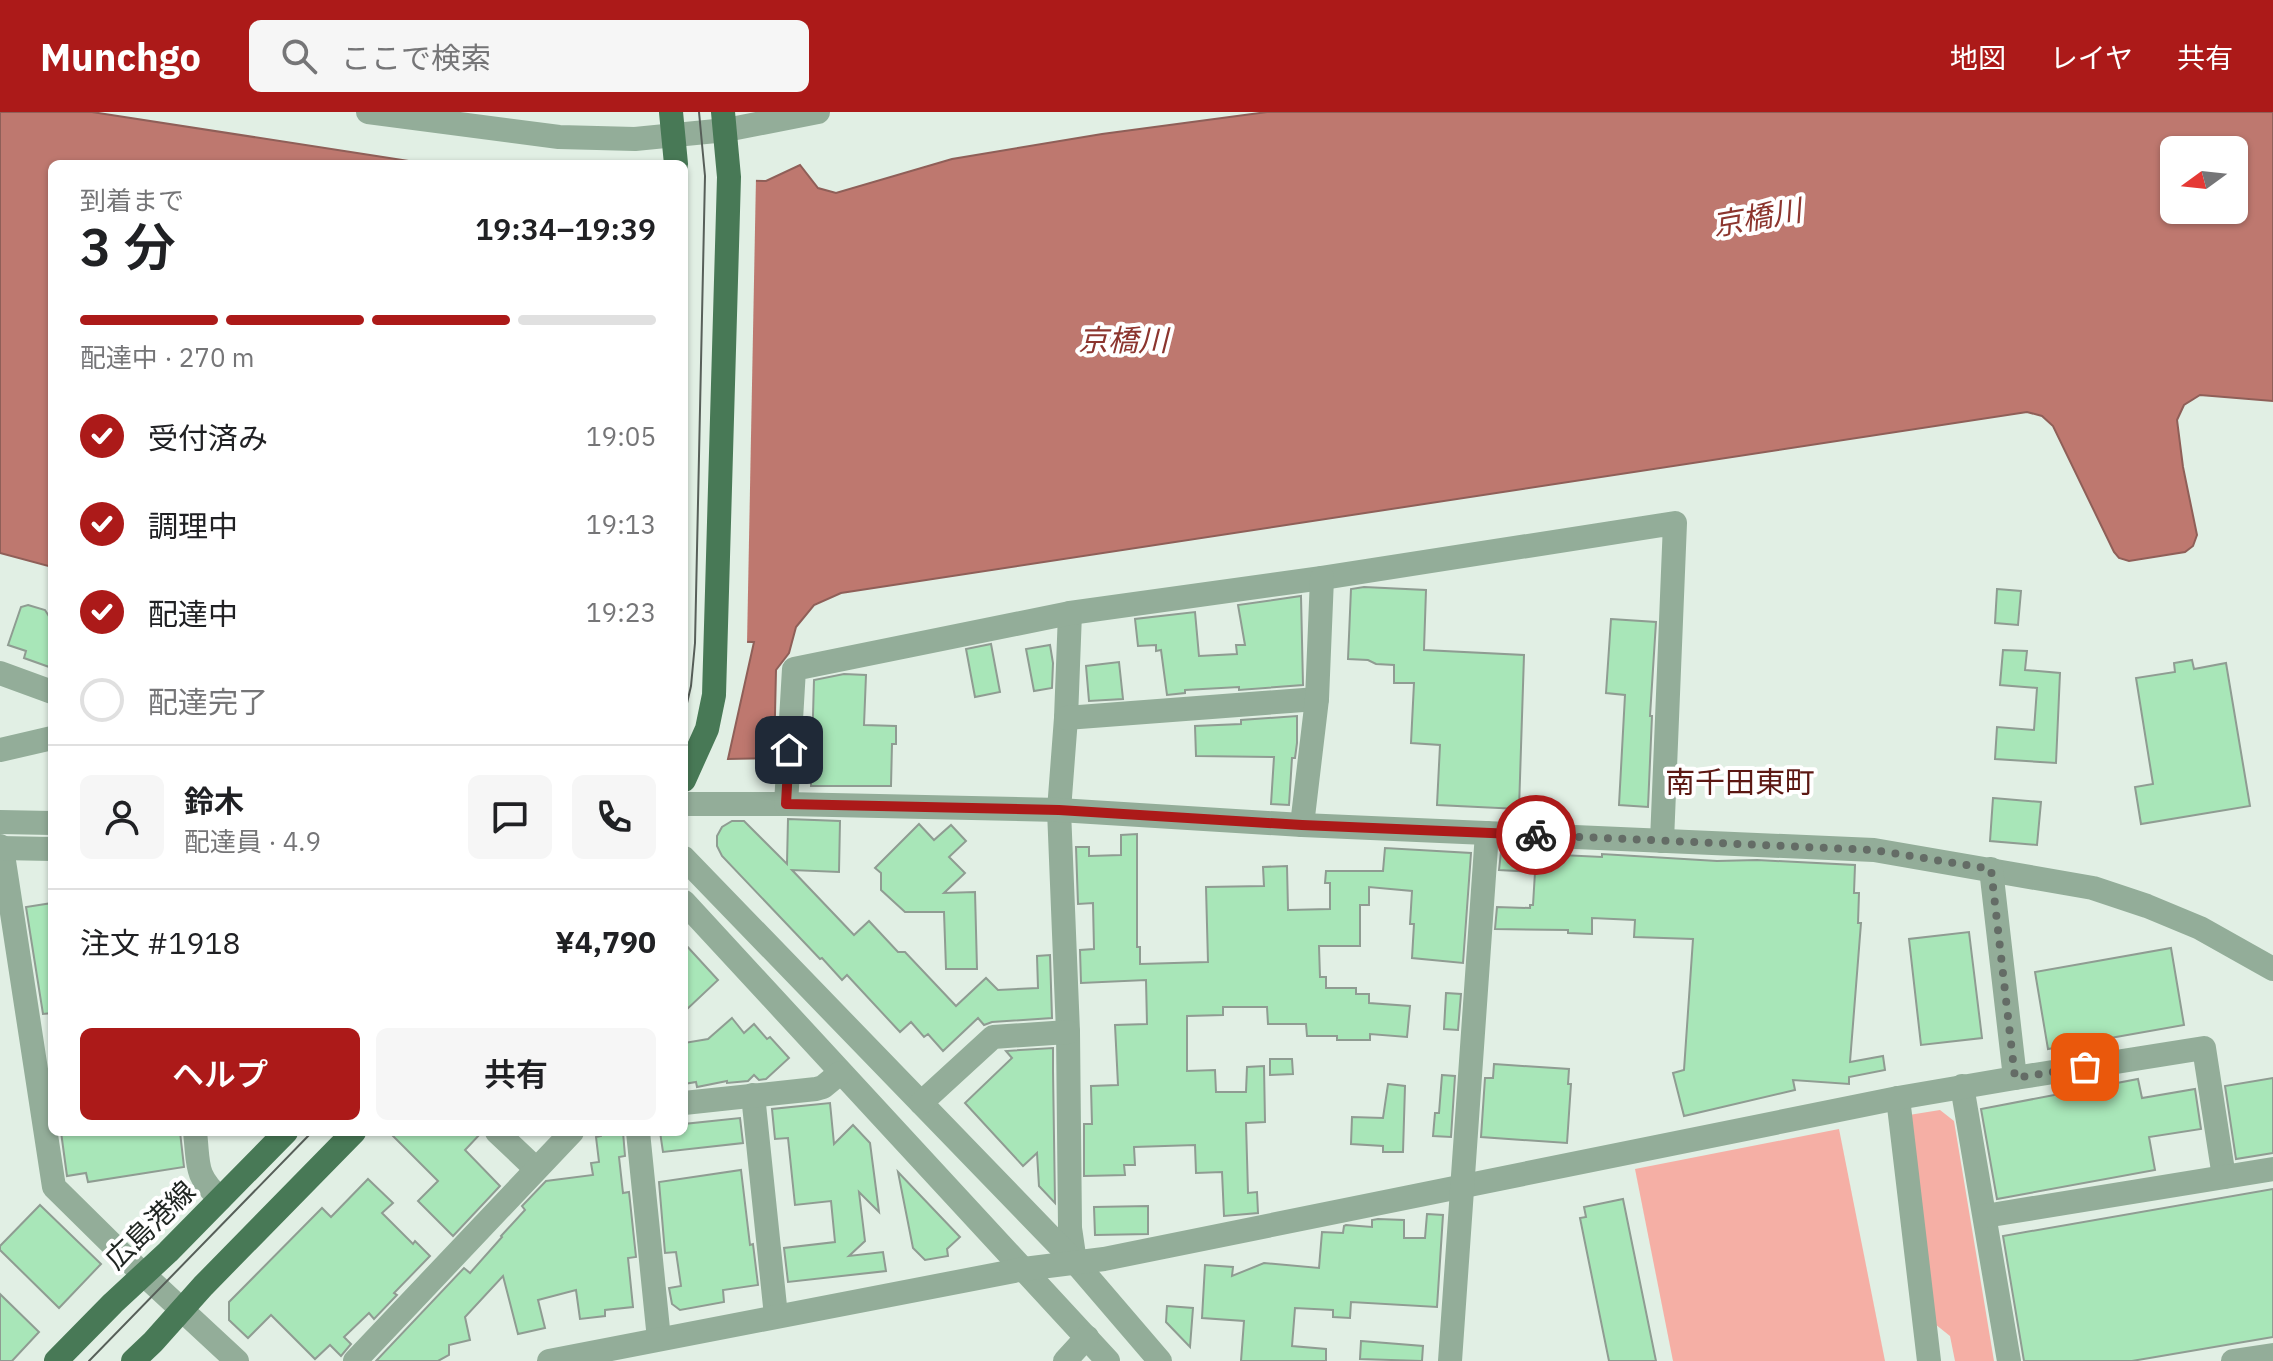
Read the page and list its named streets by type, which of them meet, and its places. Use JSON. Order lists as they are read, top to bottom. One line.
{"streets":{"main road":["広島港線"]},"districts":["南千田東町"],"water":["京橋川"],"north":"left","page":{"header":"Munchgo","search":"ここで検索","nav":["地図","レイヤ","共有"],"heading":["3 分","到着まで","19:34–19:39"],"panel":["鈴木","配達員 · 4.9","注文 #1918","¥4,790"],"bar":"配達中 · 270 m","list":[["受付済み","19:05"],["調理中","19:13"],["配達中","19:23"],"配達完了"],"buttons":["ヘルプ","共有"]}}
